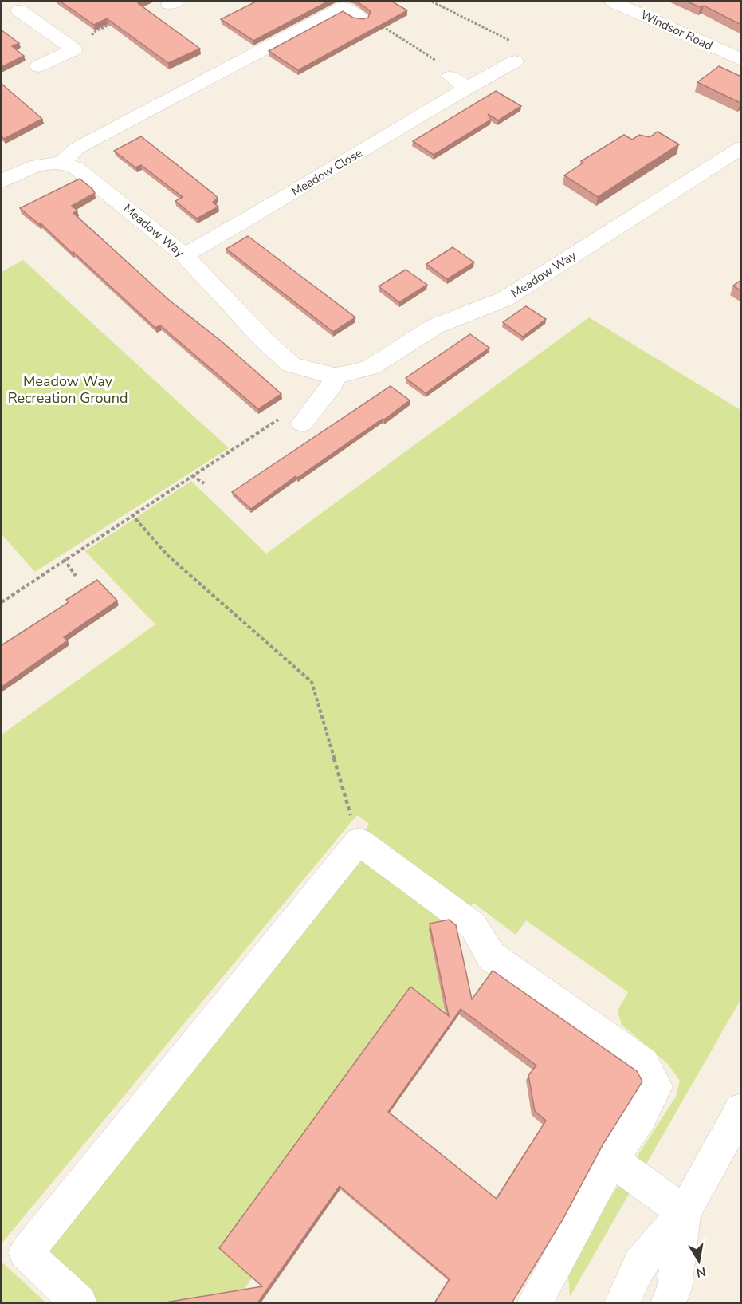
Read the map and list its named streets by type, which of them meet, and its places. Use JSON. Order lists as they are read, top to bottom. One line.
{"streets":{"street":["Windsor Road","Meadow Close","Meadow Way"]},"crossings":[["Meadow Close","Meadow Way"]],"parks":["Meadow Way Recreation Ground"],"north":"bottom"}
